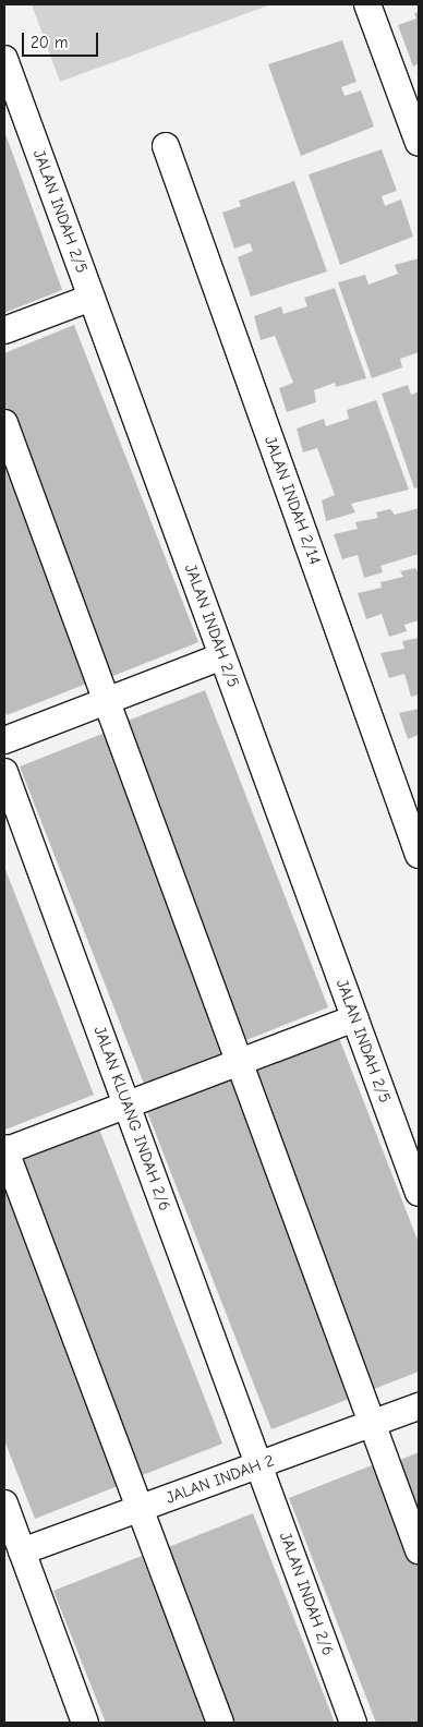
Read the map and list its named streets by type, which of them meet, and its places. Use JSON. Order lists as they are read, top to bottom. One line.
{"streets":{"street":["JALAN INDAH 2/5","JALAN INDAH 2/14","JALAN KLUANG INDAH 2/6","JALAN INDAH 2","JALAN INDAH 2/6"]},"crossings":[["JALAN KLUANG INDAH 2/6","JALAN INDAH 2"],["JALAN KLUANG INDAH 2/6","JALAN INDAH 2/6"],["JALAN INDAH 2","JALAN INDAH 2/6"]],"scale_bar":"20 m"}
